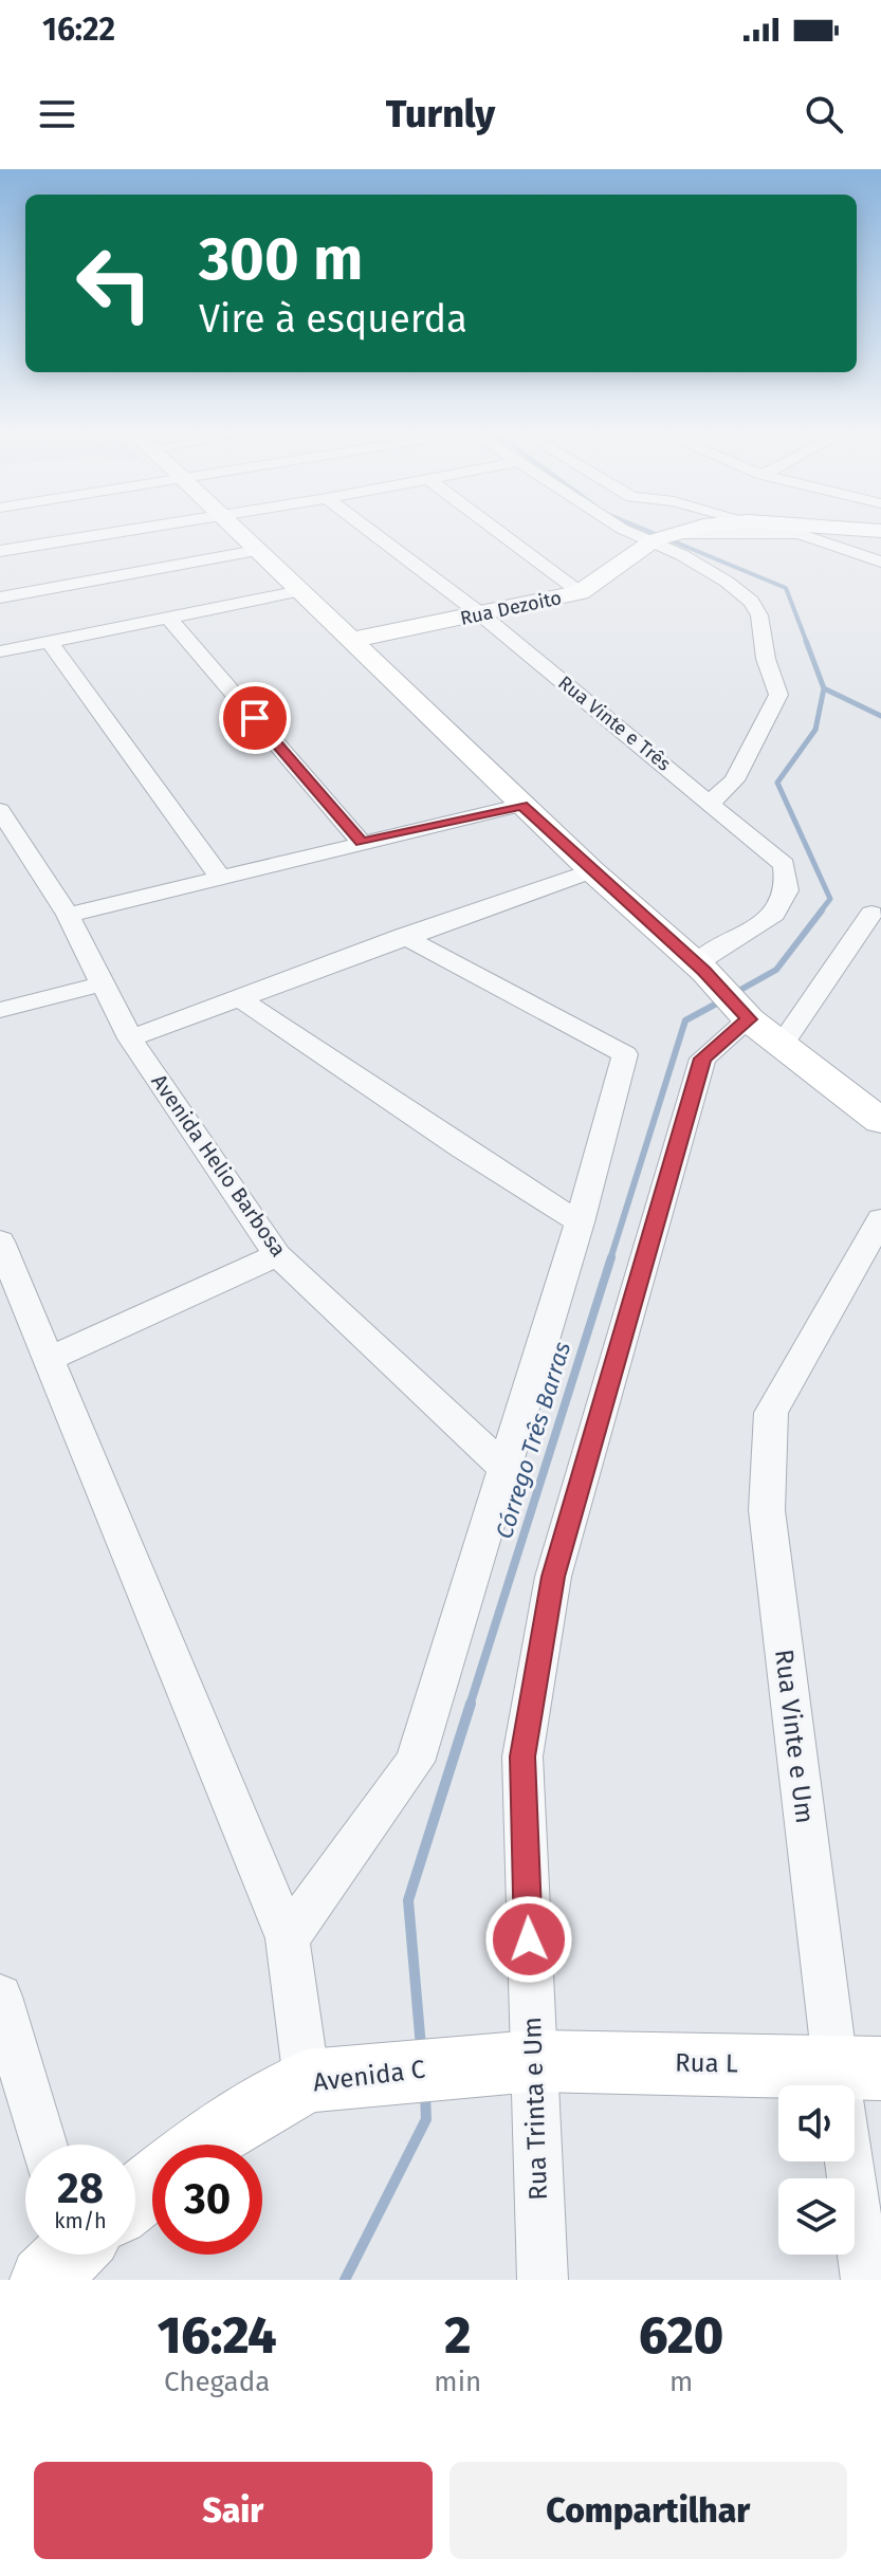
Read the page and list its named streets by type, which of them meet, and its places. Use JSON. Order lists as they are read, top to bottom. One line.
{"streets":{"main road":["Rua Dezoito","Rua L","Avenida C"],"street":["Rua Vinte e Três","Avenida Helio Barbosa","Rua Vinte e Um","Rua Trinta e Um"]},"crossings":[["Rua Dezoito","Rua Vinte e Três"],["Rua Vinte e Um","Rua L"],["Rua L","Avenida C"],["Rua L","Rua Trinta e Um"],["Avenida C","Rua Trinta e Um"]],"water":["Córrego Três Barras"],"page":{"status":"16:22","header":"Turnly","turn":["300 m","Vire à esquerda"],"speed":"28 km/h","limit":"30","eta":["16:24","Chegada","2","min","620","m"],"buttons":["Sair","Compartilhar"]}}
